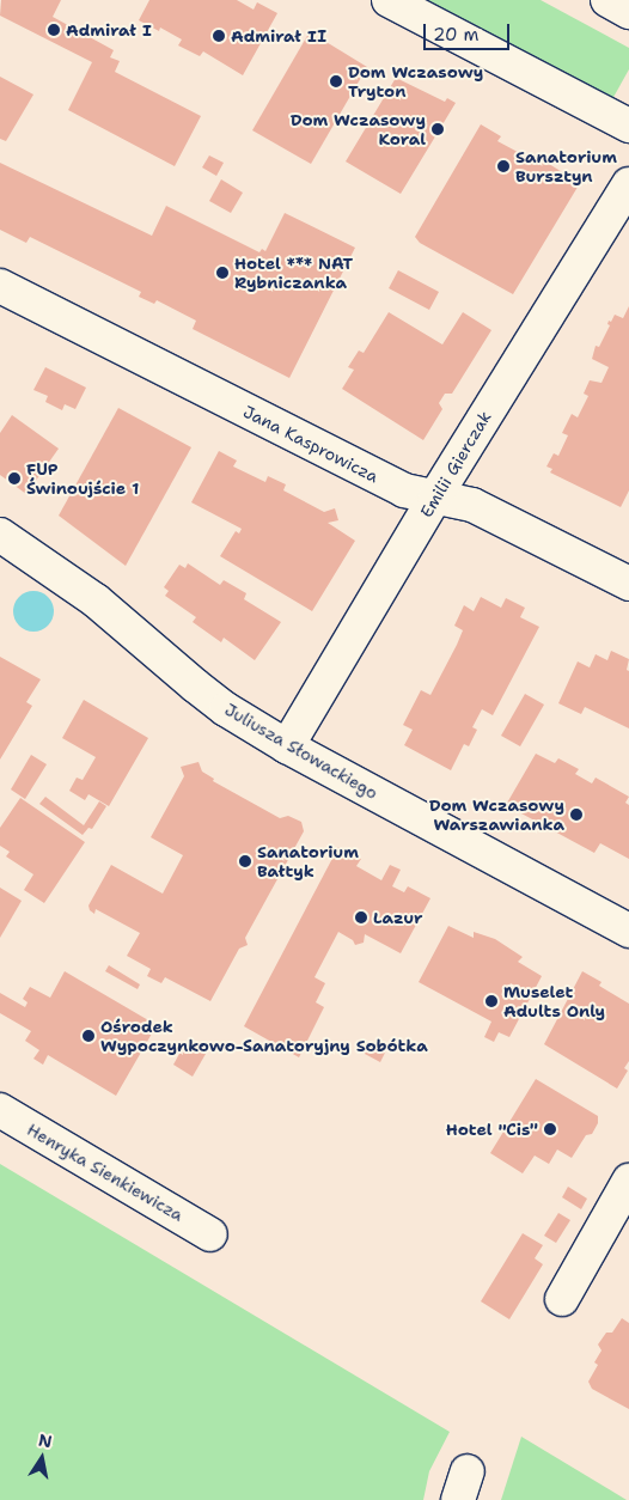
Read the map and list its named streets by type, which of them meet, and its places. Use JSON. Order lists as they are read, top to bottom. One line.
{"streets":{"street":["Jana Kasprowicza","Emilii Gierczak","Juliusza Słowackiego","Henryka Sienkiewicza"]},"crossings":[["Jana Kasprowicza","Emilii Gierczak"],["Emilii Gierczak","Juliusza Słowackiego"]],"places":["Admirał I","Admirał II","Dom Wczasowy Tryton","Dom Wczasowy Koral","Sanatorium Bursztyn","Hotel *** NAT Rybniczanka","FUP Świnoujście 1","Dom Wczasowy Warszawianka","Sanatorium Bałtyk","Lazur","Muselet Adults Only","Ośrodek Wypoczynkowo-Sanatoryjny Sobótka","Hotel \"Cis\""],"scale_bar":"20 m","north":"top"}
